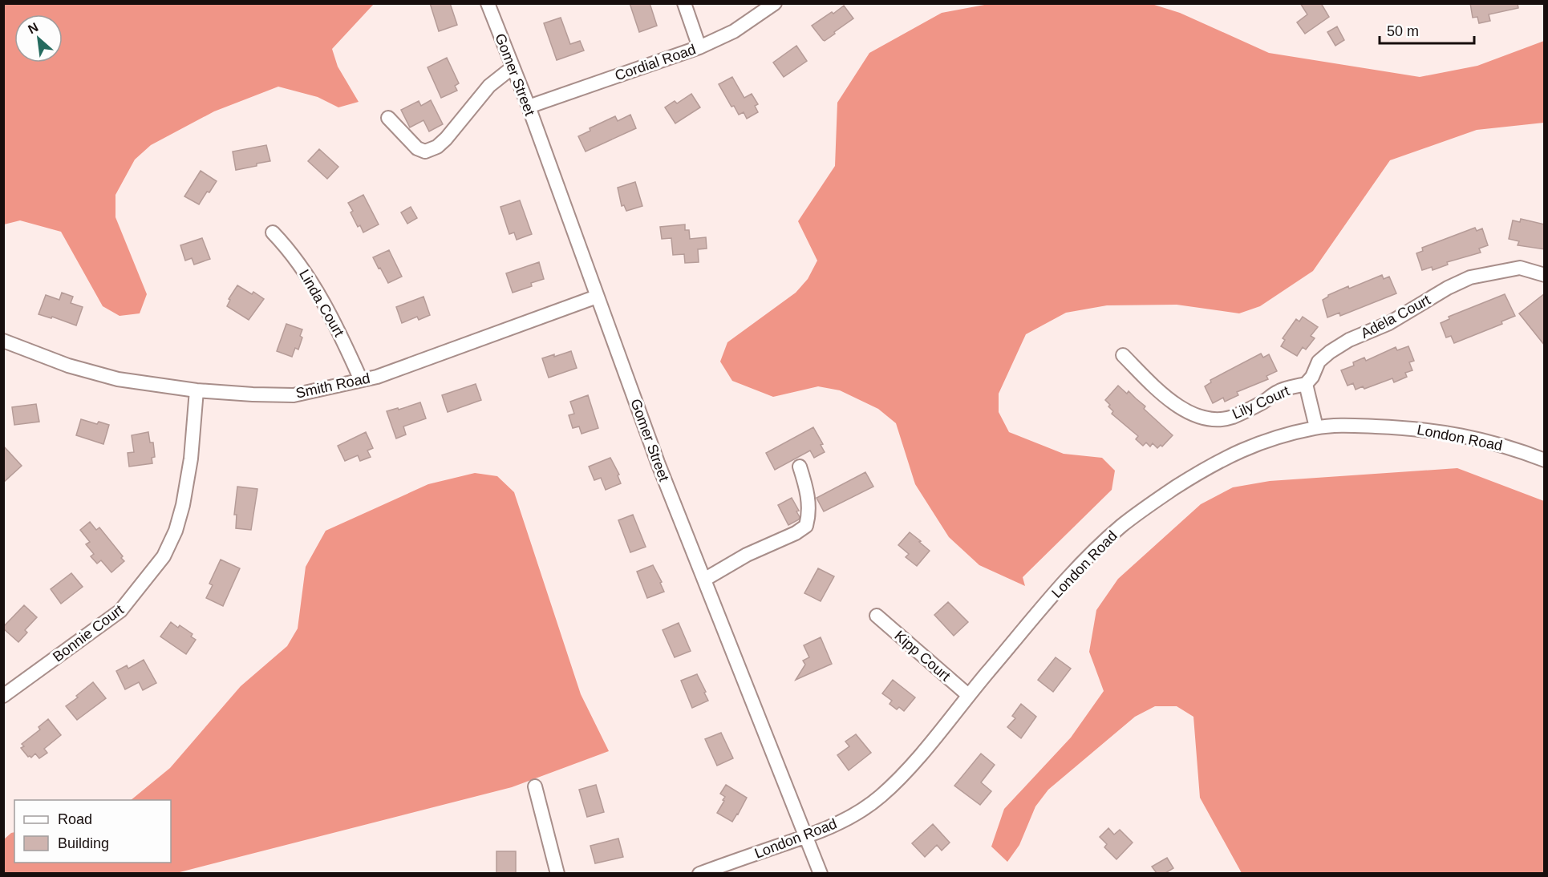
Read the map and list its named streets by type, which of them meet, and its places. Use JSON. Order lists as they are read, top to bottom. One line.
{"streets":{"street":["Cordial Road","Gomer Street","Linda Court","Adela Court","Smith Road","Lily Court","London Road","Bonnie Court","Kipp Court"]},"crossings":[["Cordial Road","Gomer Street"],["Gomer Street","Smith Road"],["Gomer Street","London Road"],["Linda Court","Smith Road"],["Adela Court","Lily Court"],["Smith Road","Bonnie Court"],["London Road","Kipp Court"]],"legend":["Road","Building"],"scale_bar":"50 m","north":"top left"}
